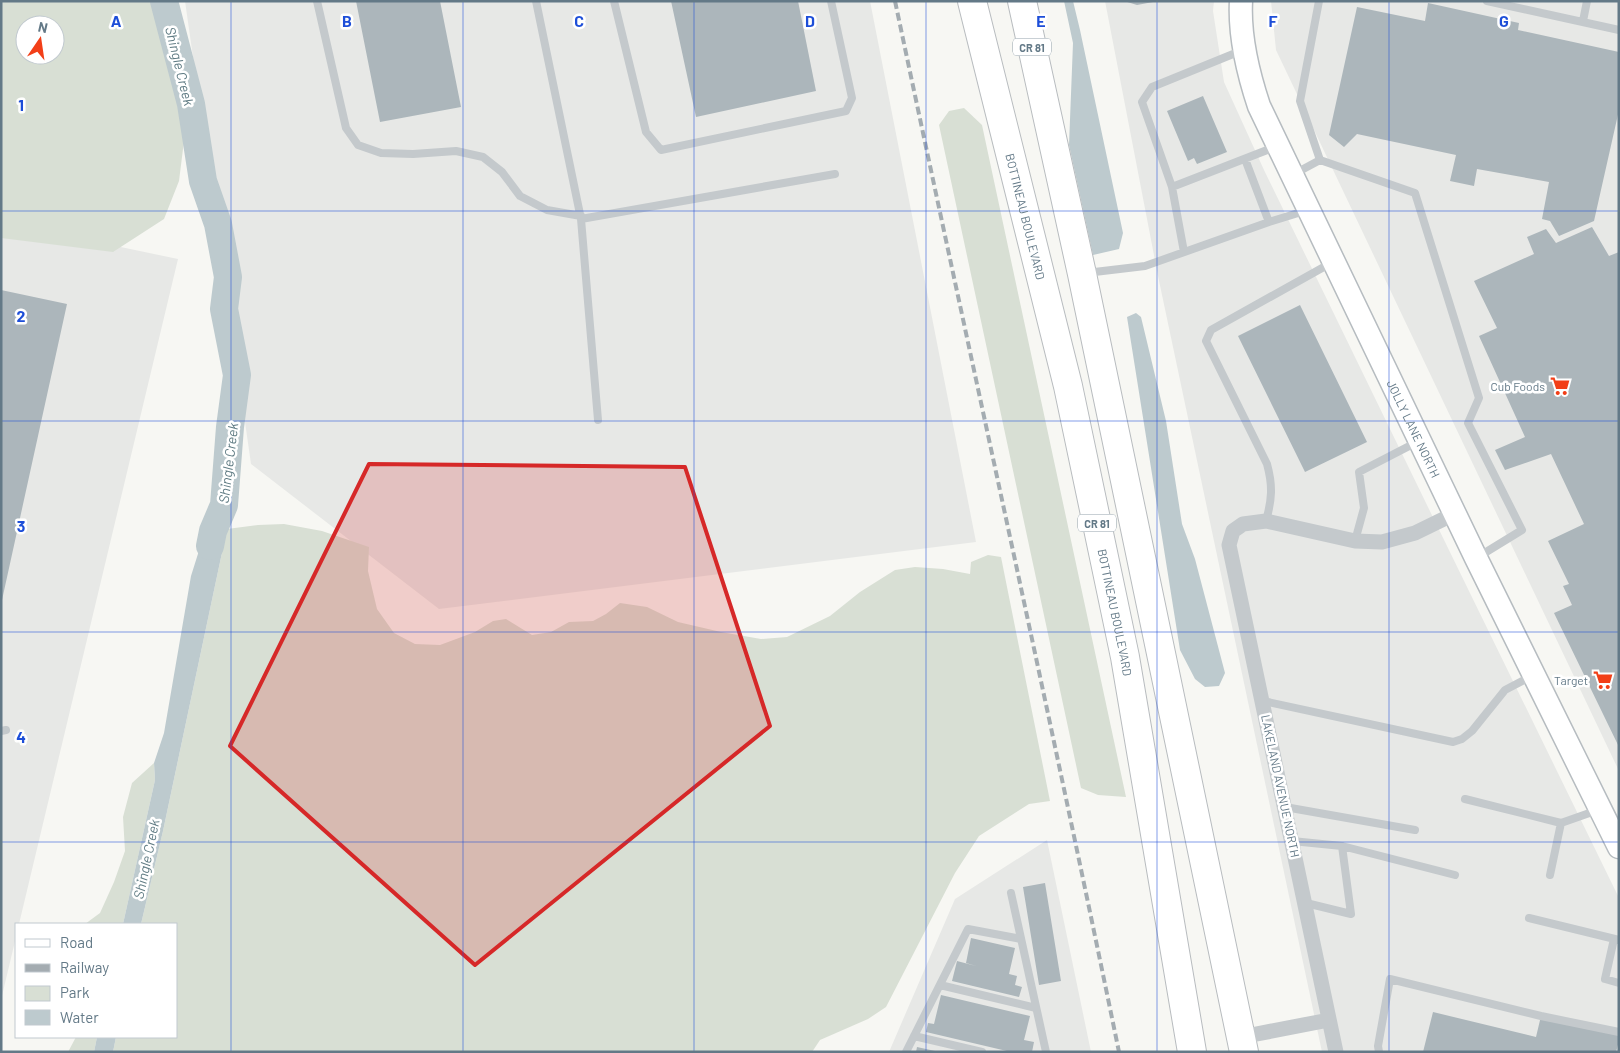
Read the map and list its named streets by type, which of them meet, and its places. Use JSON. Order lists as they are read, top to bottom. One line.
{"streets":{"highway":["CR 81","BOTTINEAU BOULEVARD"],"street":["JOLLY LANE NORTH","LAKELAND AVENUE NORTH"]},"water":["Shingle Creek"],"places":{"supermarket":["Cub Foods","Target"]},"legend":["Road","Railway","Park","Water"],"north":"top","grid":{"columns":["A","B","C","D","E","F","G"],"rows":["1","2","3","4"]}}
